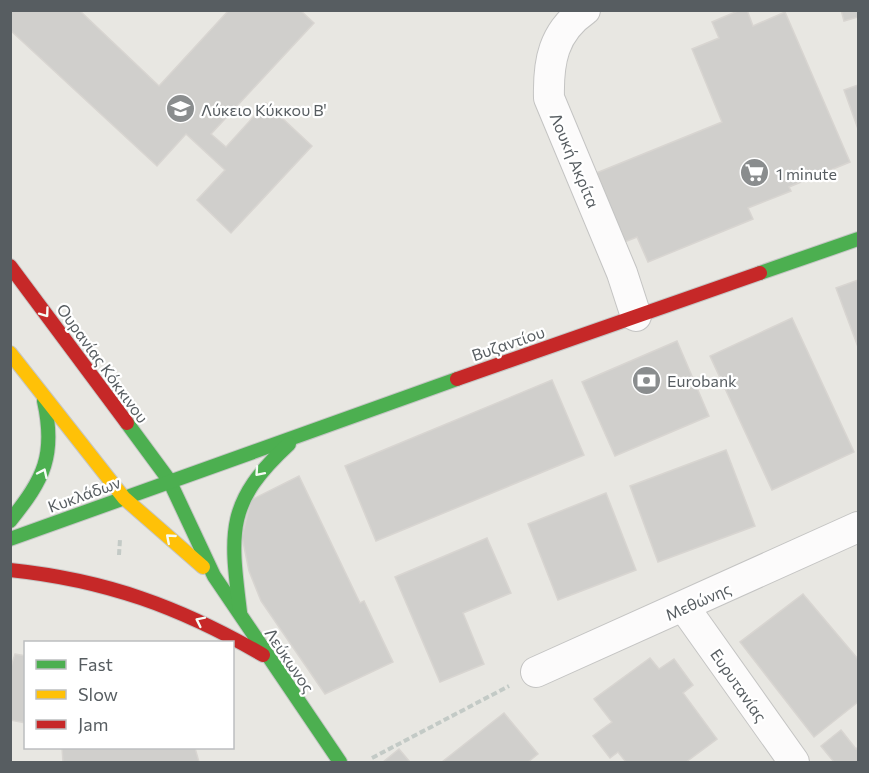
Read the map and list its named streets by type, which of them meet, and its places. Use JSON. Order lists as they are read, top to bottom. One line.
{"streets":{"main road":["Βυζαντίου","Ουρανίας Κόκκινου","Κυκλάδων","Λεύκωνος"],"street":["Λουκή Ακρίτα","Μεθώνης","Ευρυτανίας"]},"crossings":[["Λουκή Ακρίτα","Βυζαντίου"],["Βυζαντίου","Ουρανίας Κόκκινου"],["Βυζαντίου","Κυκλάδων"],["Βυζαντίου","Λεύκωνος"],["Ουρανίας Κόκκινου","Κυκλάδων"],["Ουρανίας Κόκκινου","Λεύκωνος"],["Κυκλάδων","Λεύκωνος"],["Μεθώνης","Ευρυτανίας"]],"places":{"school or university":["Λύκειο Κύκκου Β'"],"supermarket":["1 minute"],"bank":["Eurobank"]},"legend":["Fast","Slow","Jam"]}
